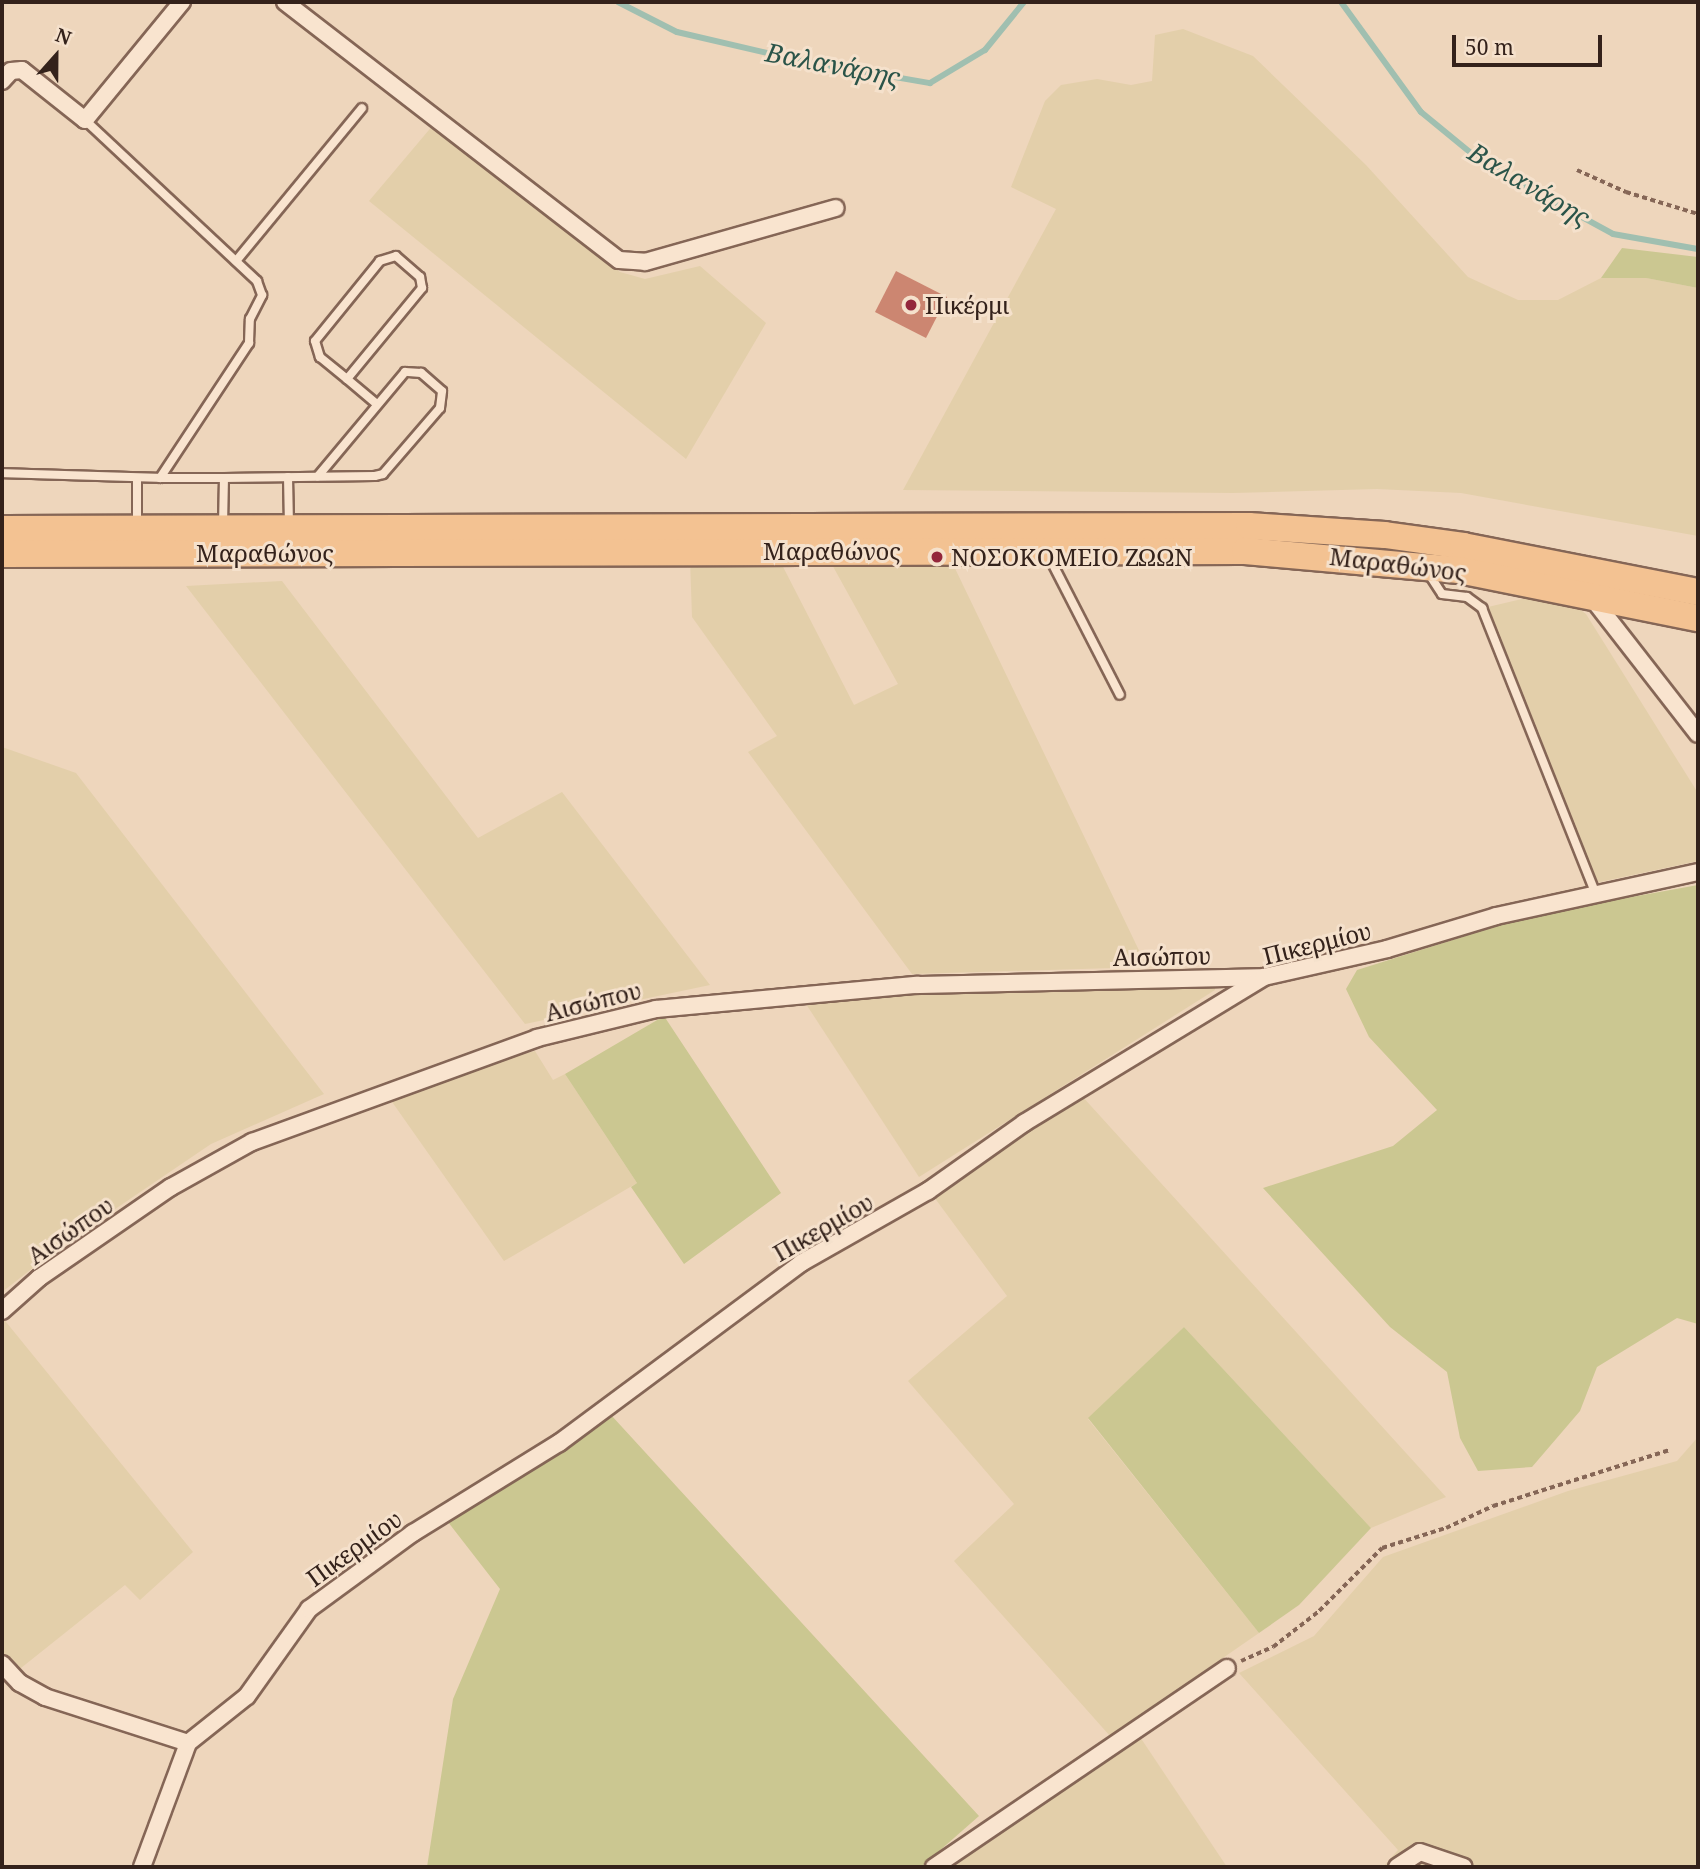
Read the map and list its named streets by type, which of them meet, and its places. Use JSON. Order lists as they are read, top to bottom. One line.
{"streets":{"main road":["Μαραθώνος"],"street":["Πικερμίου","Αισώπου"]},"crossings":[["Πικερμίου","Αισώπου"]],"water":["Βαλανάρης"],"places":["Πικέρμι","ΝΟΣΟΚΟΜΕΙΟ ΖΩΩΝ"],"scale_bar":"50 m","north":"top"}
